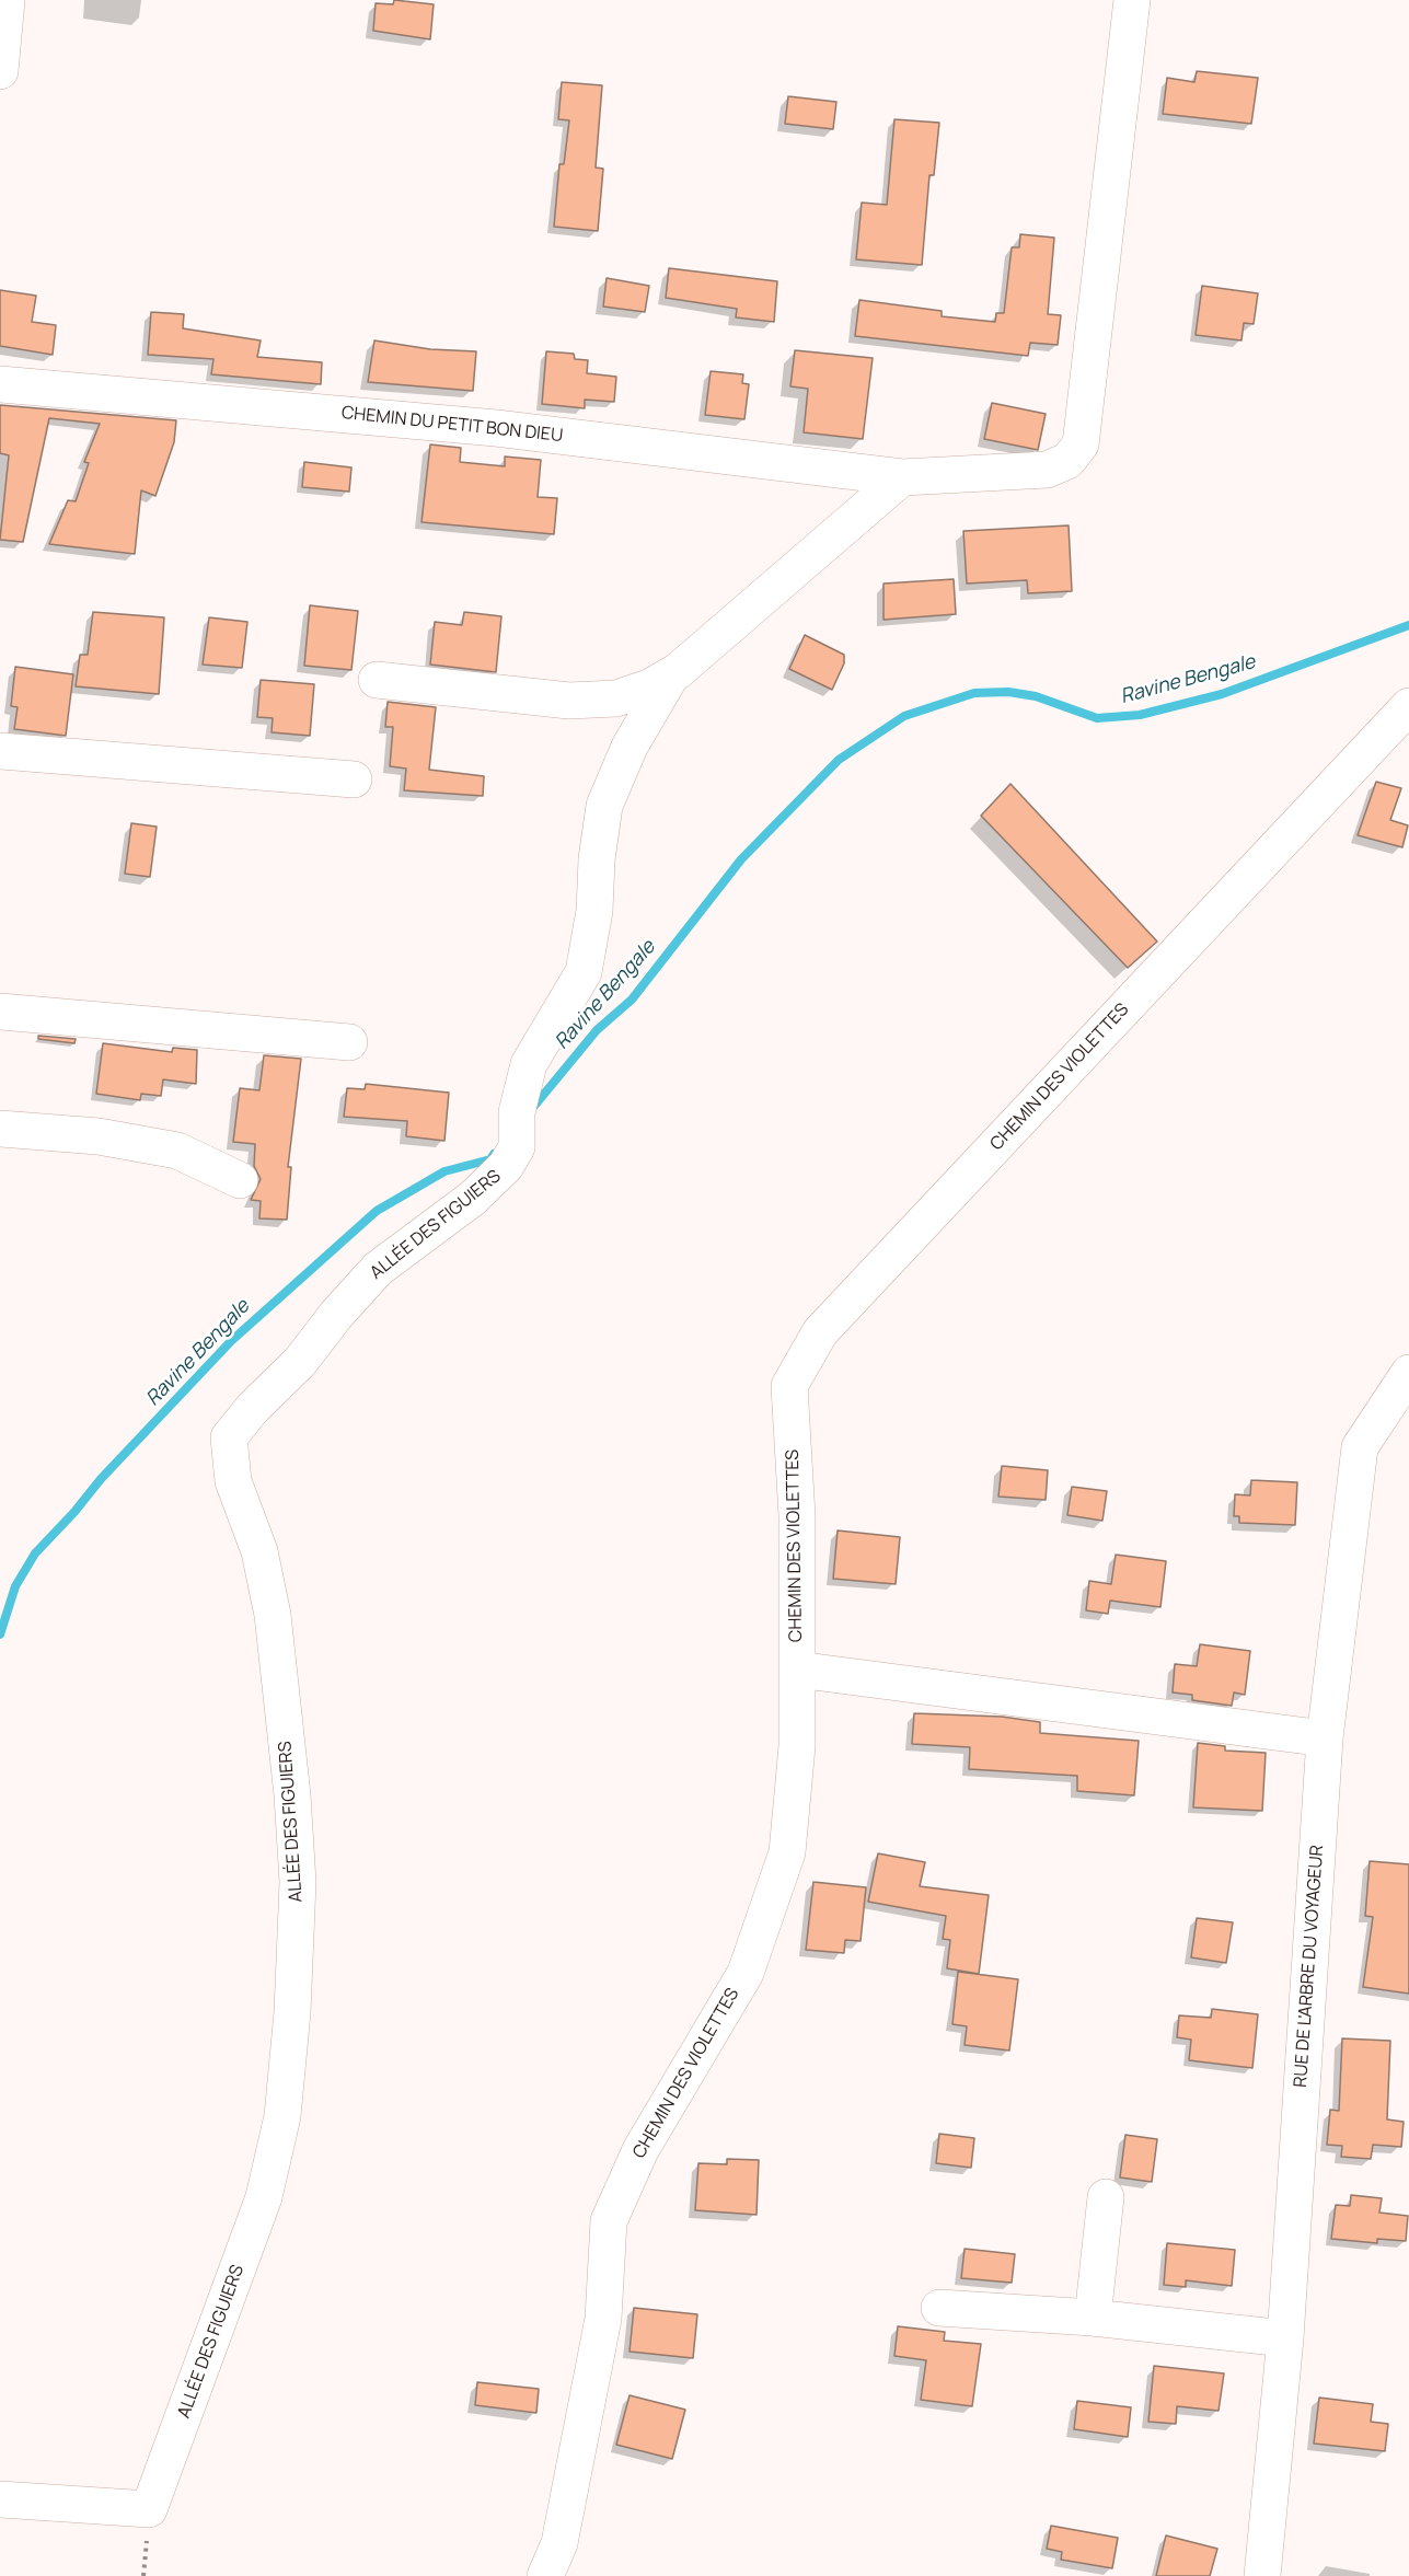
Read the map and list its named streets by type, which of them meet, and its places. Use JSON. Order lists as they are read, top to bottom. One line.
{"streets":{"street":["CHEMIN DU PETIT BON DIEU","CHEMIN DES VIOLETTES","ALLÉE DES FIGUIERS","RUE DE L'ARBRE DU VOYAGEUR"]},"water":["Ravine Bengale"]}
